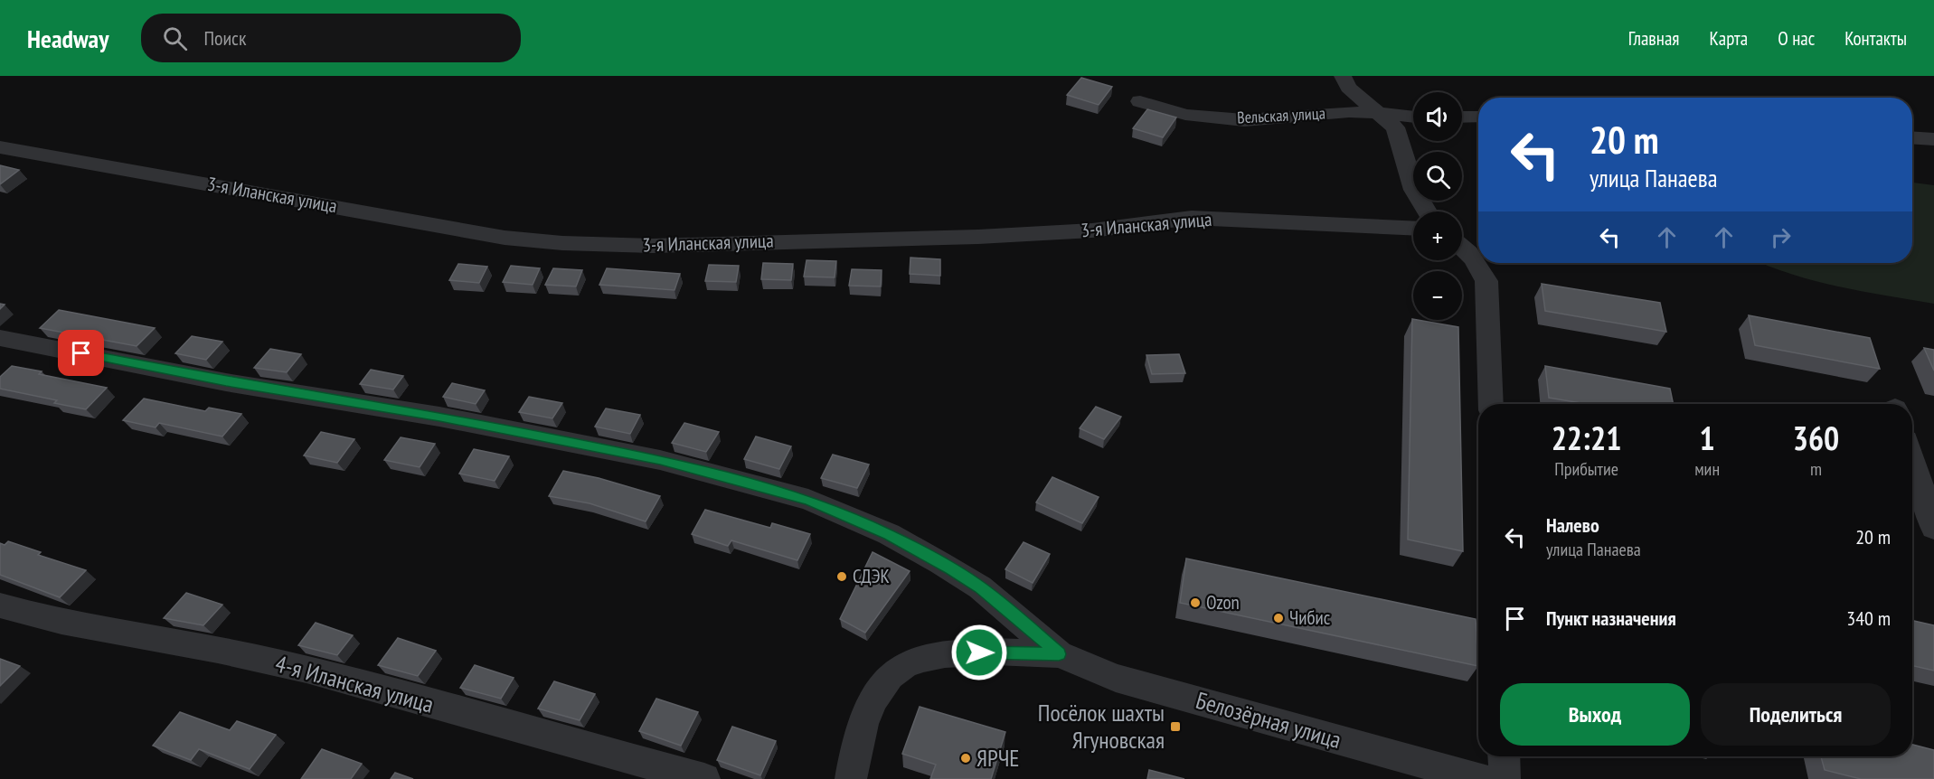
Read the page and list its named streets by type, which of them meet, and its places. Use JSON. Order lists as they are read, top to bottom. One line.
{"streets":{"street":["Вельская улица","3-я Иланская улица","4-я Иланская улица","Белозёрная улица"]},"places":{"other":["СДЭК","Ozon","Чибис","ЯРЧЕ"],"transit":["Посёлок шахты Ягуновская"]},"page":{"header":"Headway","search":"Поиск","nav":["Главная","Карта","О нас","Контакты"],"map_buttons":["+","−"],"turn":["20 m","улица Панаева"],"eta":["22:21","Прибытие","1","мин","360","m"],"list":[{"name":"Налево","note":"улица Панаева","value":"20 m"},{"name":"Пункт назначения","value":"340 m"}],"buttons":["Выход","Поделиться"]}}
